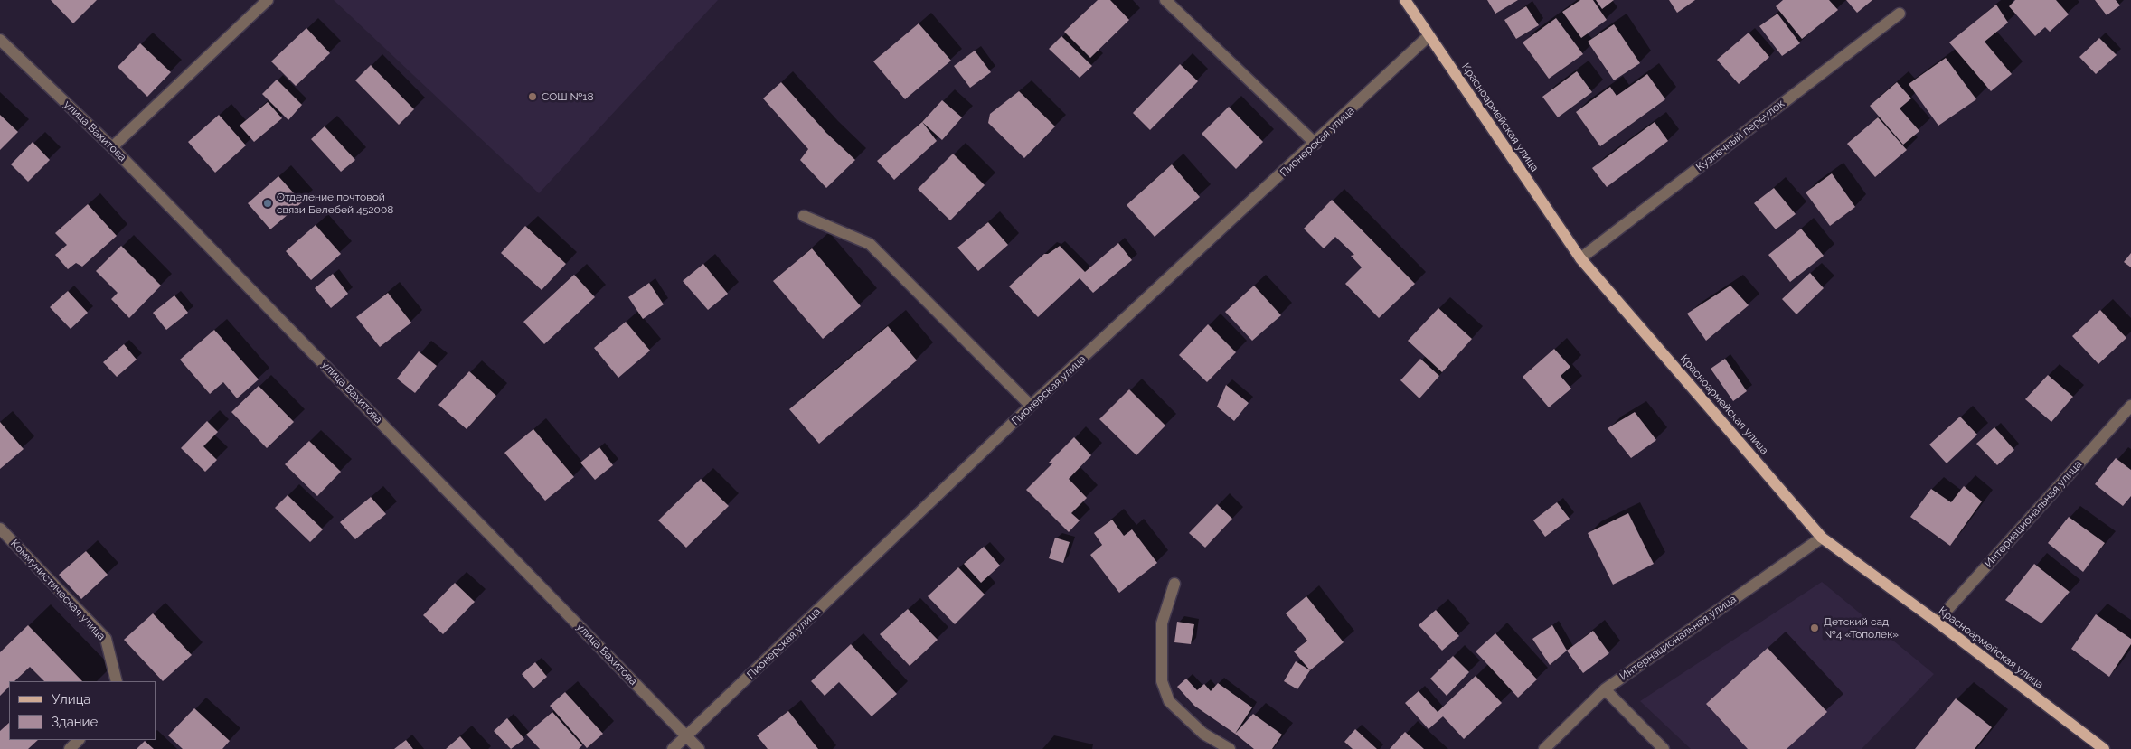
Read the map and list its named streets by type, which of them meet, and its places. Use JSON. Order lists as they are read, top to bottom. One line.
{"streets":{"main road":["Красноармейская улица"],"street":["улица Вахитова","Кузнечный переулок","Пионерская улица","Интернациональная улица","Коммунистическая улица"]},"crossings":[["Красноармейская улица","Кузнечный переулок"],["Красноармейская улица","Пионерская улица"],["Красноармейская улица","Интернациональная улица"],["улица Вахитова","Пионерская улица"]],"places":["СОШ №18","Отделение почтовой связи Белебей 452008","Детский сад №4 «Тополек»"],"legend":["Улица","Здание"]}
